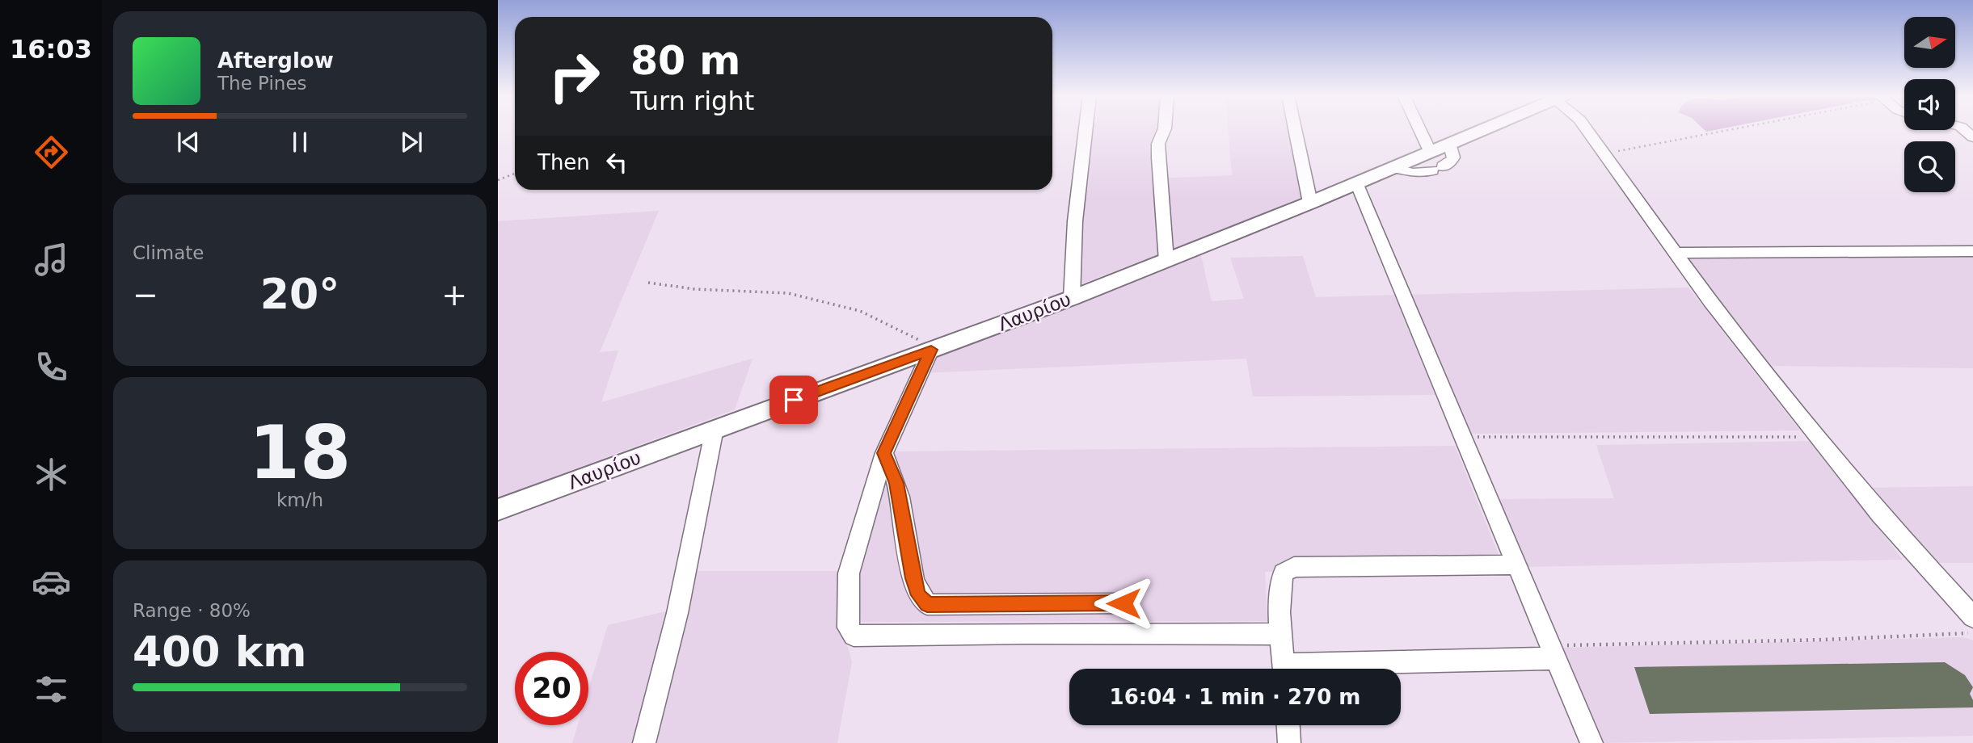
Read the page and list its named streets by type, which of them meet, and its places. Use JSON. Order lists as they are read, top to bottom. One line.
{"streets":{"main road":["Λαυρίου"]},"north":"right","page":{"tabs":"16:03","turn":["80 m","Turn right"],"song":["Afterglow","The Pines"],"then":"Then","tile":["Climate",["18","km/h"],["Range · 80%","400 km"]],"heat":["−","20°","+"],"limit":"20","trip":"16:04 · 1 min · 270 m"}}
